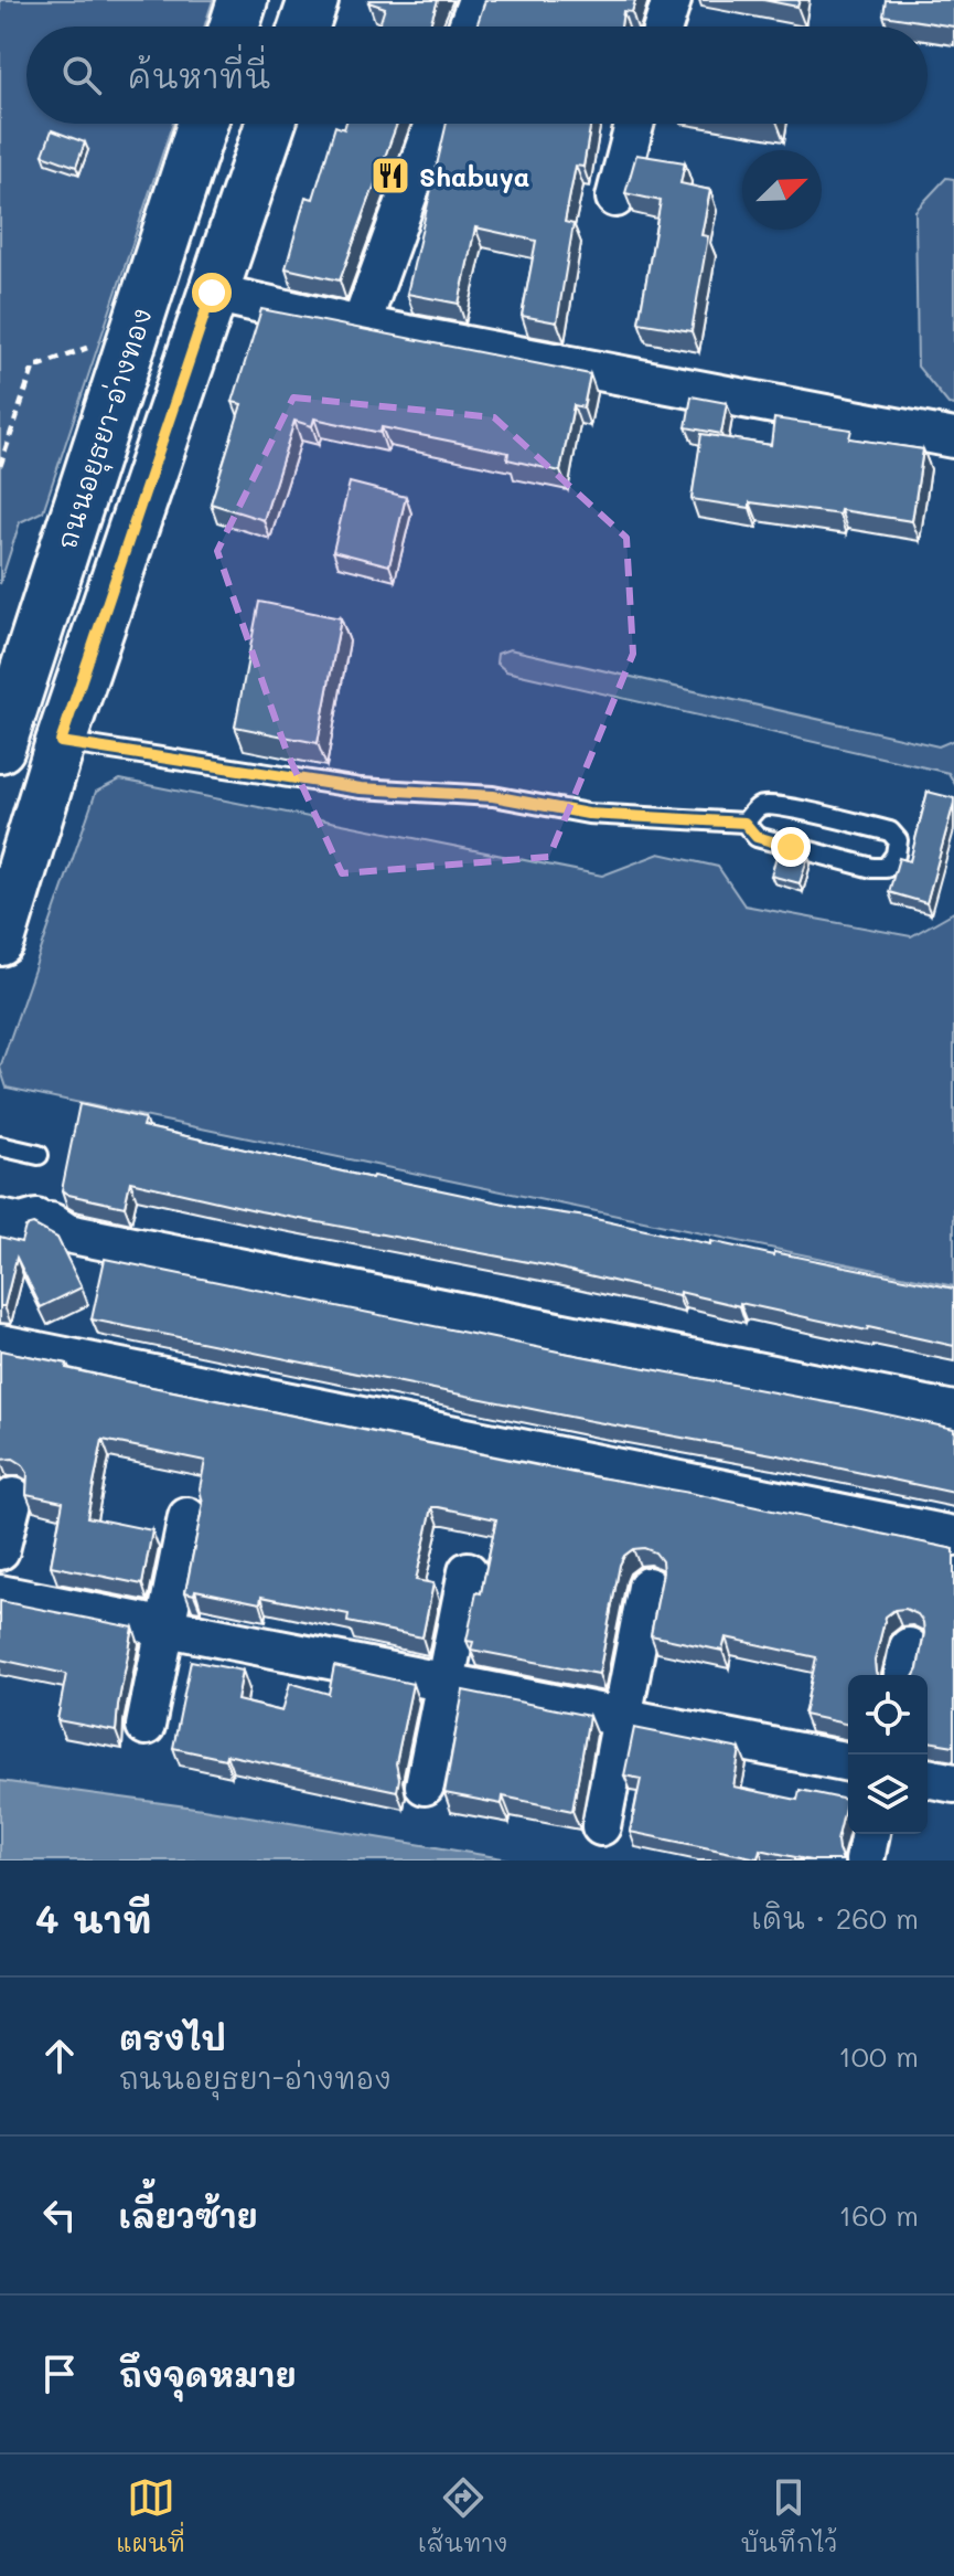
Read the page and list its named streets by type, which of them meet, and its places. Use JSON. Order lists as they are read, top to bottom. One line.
{"streets":{"main road":["ถนนอยุธยา-อ่างทอง"]},"places":{"restaurant":["Shabuya"]},"north":"top right","page":{"search":"ค้นหาที่นี่","heading":["4 นาที","เดิน · 260 m"],"list":[["ตรงไป","ถนนอยุธยา-อ่างทอง","100 m"],["เลี้ยวซ้าย","160 m"],"ถึงจุดหมาย"],"nav":["แผนที่","เส้นทาง","บันทึกไว้"]}}
